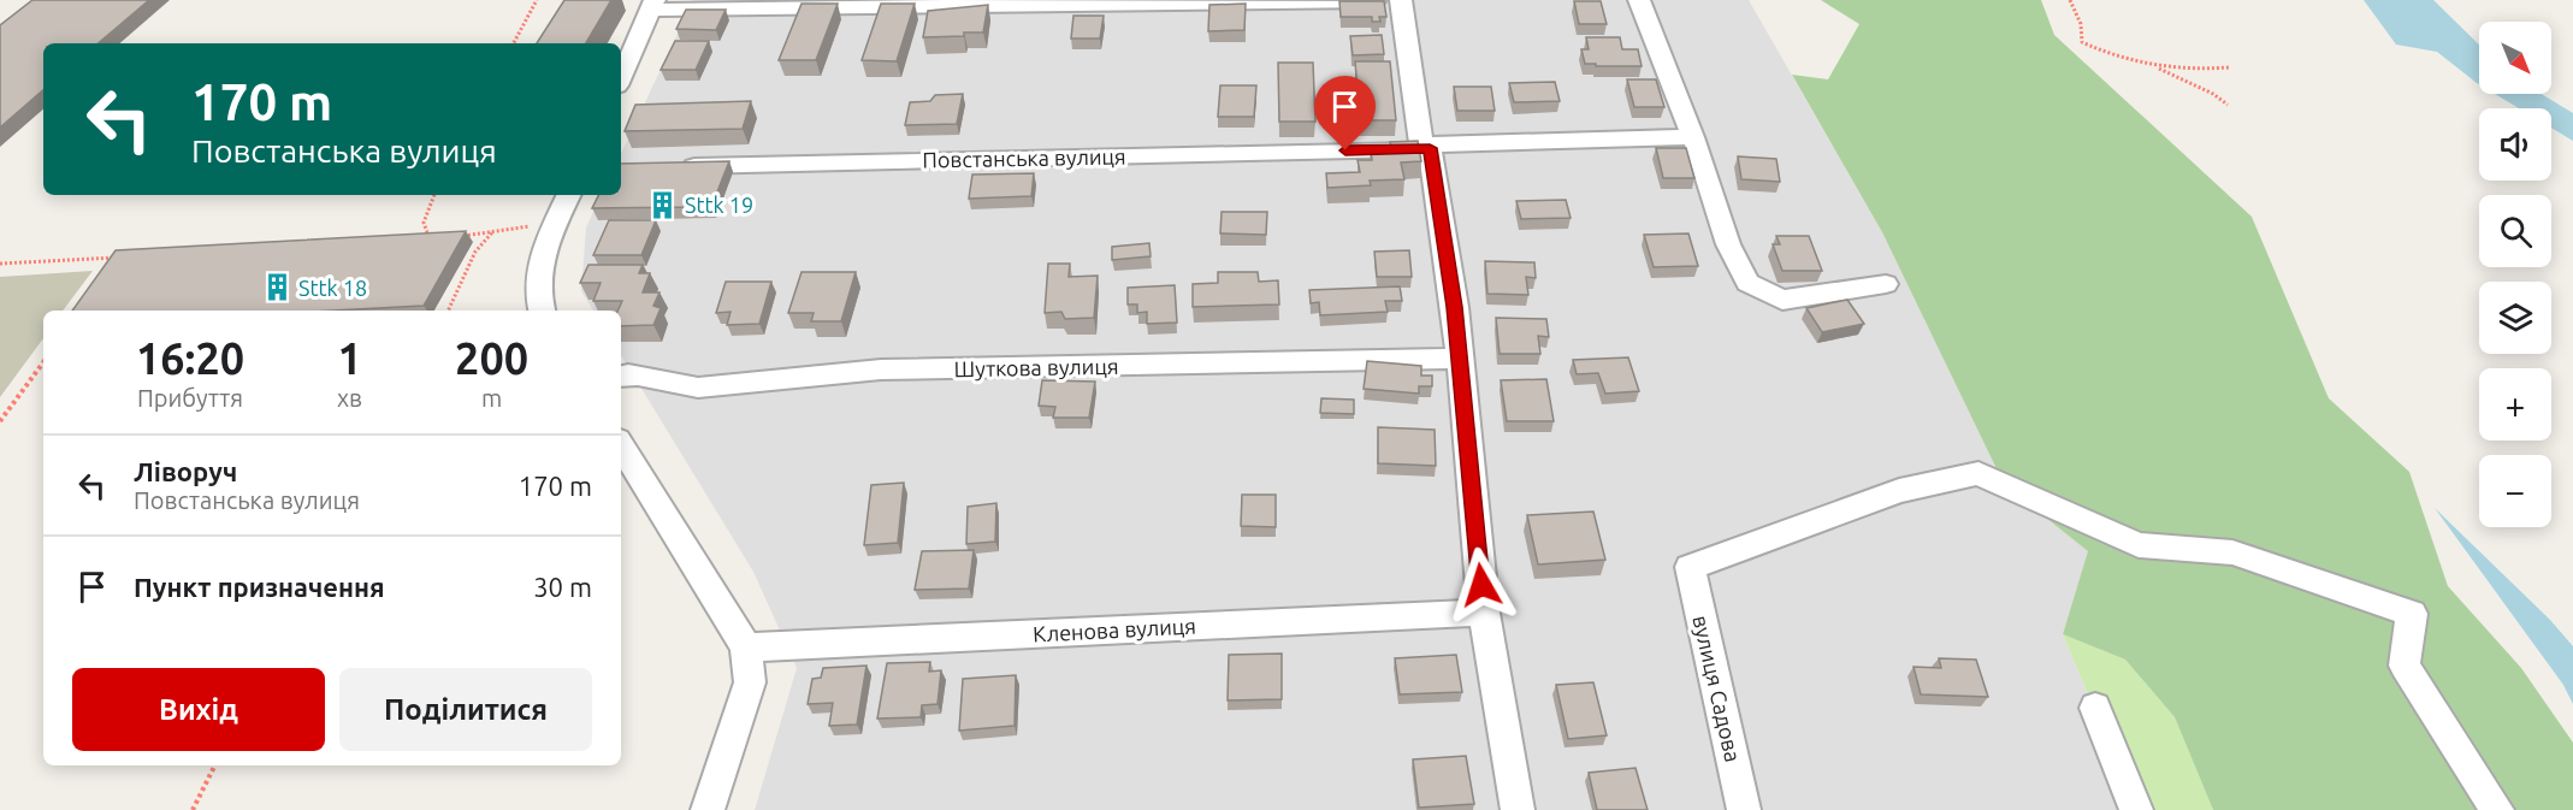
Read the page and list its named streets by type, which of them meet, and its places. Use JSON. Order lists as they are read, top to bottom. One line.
{"streets":{"street":["Повстанська вулиця","Шуткова вулиця","Кленова вулиця","вулиця Садова"]},"places":{"building":["Sttk 19","Sttk 18"]},"north":"bottom right","page":{"map_buttons":["+","−"],"turn":["170 m","Повстанська вулиця"],"eta":["16:20","Прибуття","1","хв","200","m"],"list":[{"name":"Ліворуч","note":"Повстанська вулиця","value":"170 m"},{"name":"Пункт призначення","value":"30 m"}],"buttons":["Вихід","Поділитися"]}}
